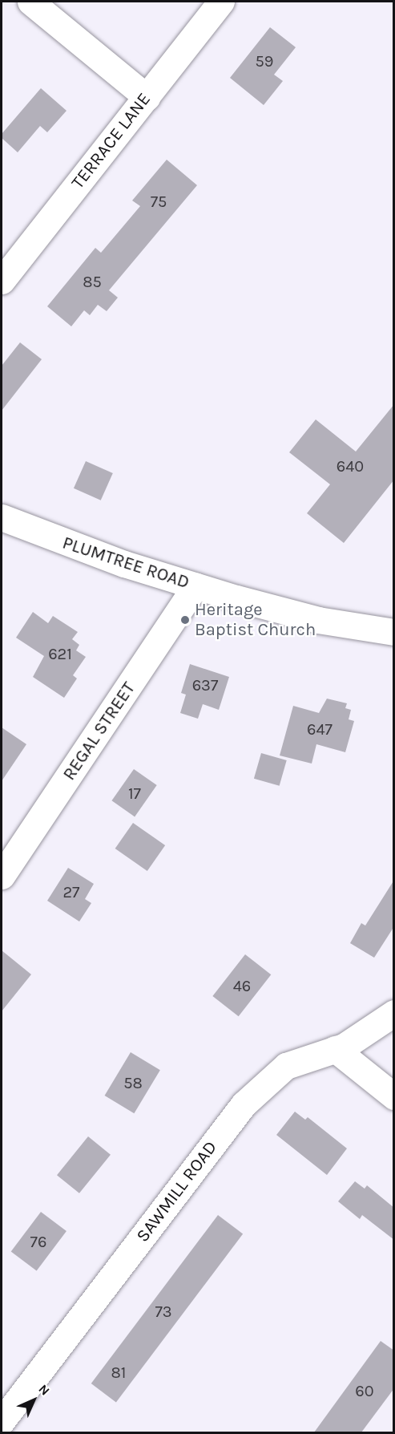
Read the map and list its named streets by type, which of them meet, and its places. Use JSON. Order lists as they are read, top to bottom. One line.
{"streets":{"street":["TERRACE LANE","PLUMTREE ROAD","REGAL STREET","SAWMILL ROAD"]},"crossings":[["PLUMTREE ROAD","REGAL STREET"]],"places":["Heritage Baptist Church"],"house_numbers":["59","75","85","640","621","637","647","17","27","46","58","76","73","81","60"],"north":"top right"}
